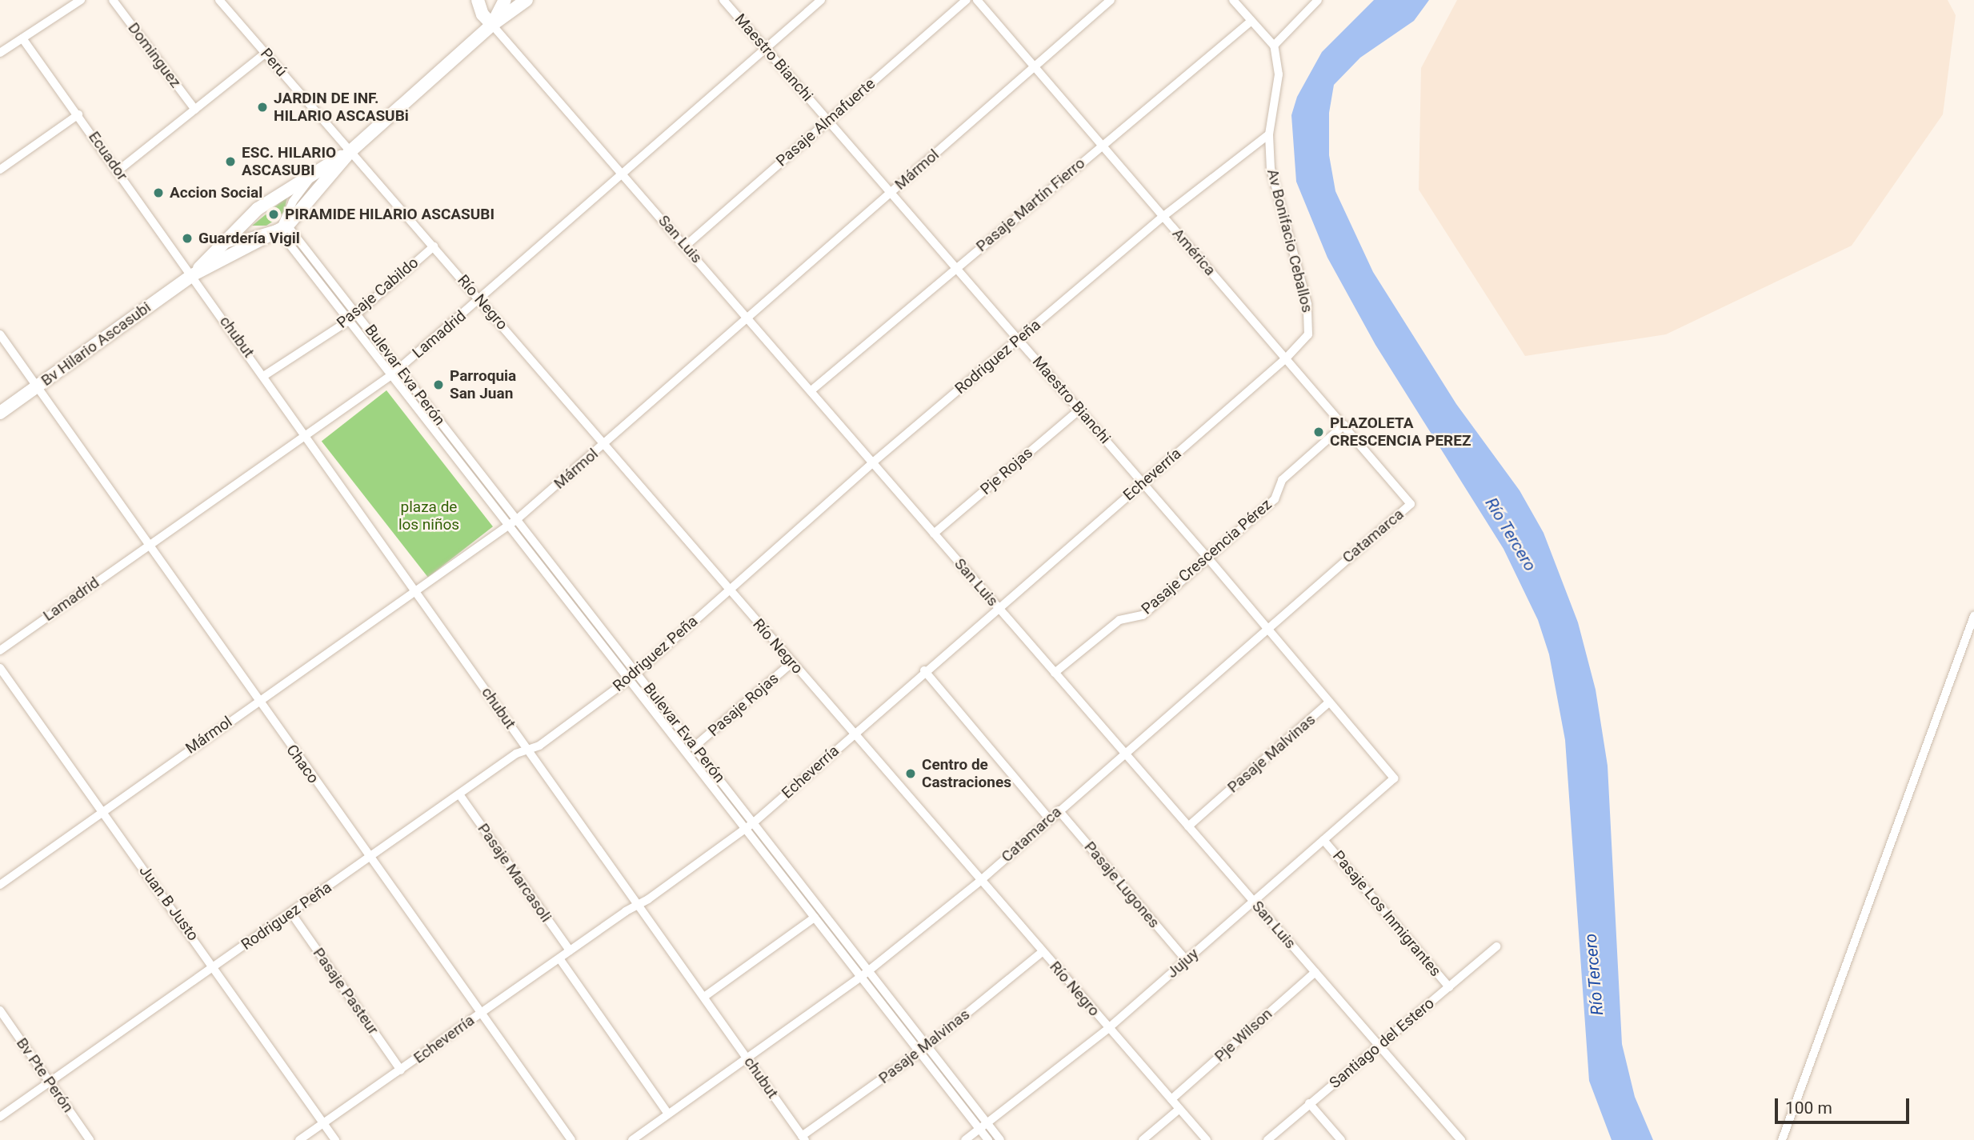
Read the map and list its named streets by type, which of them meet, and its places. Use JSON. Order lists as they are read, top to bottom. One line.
{"streets":{"main road":["Bv Hilario Ascasubi"],"street":["Dominguez","Maestro Bianchi","Perú","Pasaje Almafuerte","Ecuador","Mármol","Pasaje Martín Fierro","San Luis","Av Bonifacio Ceballos","América","Pasaje Cabildo","Río Negro","Lamadrid","chubut","Rodriguez Peña","Bulevar Eva Perón","Pje Rojas","Echeverría","Catamarca","Pasaje Crescencia Pérez","Pasaje Rojas","Pasaje Malvinas","Chaco","Pasaje Marcasoli","Pasaje Lugones","Juan B Justo","Pasaje Los Inmigrantes","Jujuy","Pasaje Pasteur","Pje Wilson","Santiago del Estero","Bv Pte Perón"]},"crossings":[["Maestro Bianchi","Pasaje Almafuerte"],["Maestro Bianchi","Mármol"],["Maestro Bianchi","Pasaje Martín Fierro"],["Maestro Bianchi","Lamadrid"],["Maestro Bianchi","Rodriguez Peña"],["Maestro Bianchi","Pje Rojas"],["Maestro Bianchi","Echeverría"],["Maestro Bianchi","Catamarca"],["Maestro Bianchi","Pasaje Crescencia Pérez"],["Maestro Bianchi","Pasaje Malvinas"],["Maestro Bianchi","Jujuy"],["Perú","Río Negro"],["Pasaje Almafuerte","San Luis"],["Ecuador","chubut"],["Ecuador","Bv Hilario Ascasubi"],["Mármol","San Luis"],["Mármol","América"],["Mármol","Río Negro"],["Mármol","chubut"],["Mármol","Bulevar Eva Perón"],["Mármol","Chaco"],["Mármol","Juan B Justo"],["Pasaje Martín Fierro","San Luis"],["Pasaje Martín Fierro","América"],["San Luis","Lamadrid"],["San Luis","Rodriguez Peña"],["San Luis","Pje Rojas"],["San Luis","Echeverría"],["San Luis","Catamarca"],["San Luis","Pasaje Crescencia Pérez"],["San Luis","Pasaje Malvinas"],["San Luis","Jujuy"],["San Luis","Pje Wilson"],["San Luis","Santiago del Estero"],["Av Bonifacio Ceballos","América"],["Av Bonifacio Ceballos","Rodriguez Peña"],["Av Bonifacio Ceballos","Echeverría"],["América","Rodriguez Peña"],["América","Echeverría"],["América","Catamarca"],["América","Pasaje Crescencia Pérez"],["Pasaje Cabildo","Río Negro"],["Pasaje Cabildo","chubut"],["Pasaje Cabildo","Bulevar Eva Perón"],["Río Negro","Lamadrid"],["Río Negro","Rodriguez Peña"],["Río Negro","Echeverría"],["Río Negro","Catamarca"],["Río Negro","Pasaje Rojas"],["Río Negro","Pasaje Malvinas"],["Río Negro","Jujuy"],["Río Negro","Pje Wilson"],["Lamadrid","chubut"],["Lamadrid","Bulevar Eva Perón"],["Lamadrid","Chaco"],["chubut","Bv Hilario Ascasubi"],["chubut","Rodriguez Peña"],["chubut","Echeverría"],["chubut","Catamarca"],["chubut","Pasaje Malvinas"],["Bv Hilario Ascasubi","Chaco"],["Rodriguez Peña","Bulevar Eva Perón"],["Rodriguez Peña","Chaco"],["Rodriguez Peña","Pasaje Marcasoli"],["Rodriguez Peña","Juan B Justo"],["Rodriguez Peña","Pasaje Pasteur"],["Rodriguez Peña","Bv Pte Perón"],["Bulevar Eva Perón","Echeverría"],["Bulevar Eva Perón","Catamarca"],["Bulevar Eva Perón","Pasaje Rojas"],["Bulevar Eva Perón","Pasaje Malvinas"],["Bulevar Eva Perón","Jujuy"],["Echeverría","Chaco"],["Echeverría","Pasaje Marcasoli"],["Echeverría","Juan B Justo"],["Echeverría","Pasaje Pasteur"],["Catamarca","Pasaje Lugones"],["Pasaje Lugones","Jujuy"],["Pasaje Los Inmigrantes","Jujuy"],["Pasaje Los Inmigrantes","Santiago del Estero"]],"water":["Río Tercero"],"parks":["plaza de los niños"],"places":["JARDIN DE INF. HILARIO ASCASUBi","ESC. HILARIO ASCASUBI","Accion Social","PIRAMIDE HILARIO ASCASUBI","Guardería Vigil","Parroquia San Juan","PLAZOLETA CRESCENCIA PEREZ","Centro de Castraciones"],"scale_bar":"100 m"}
